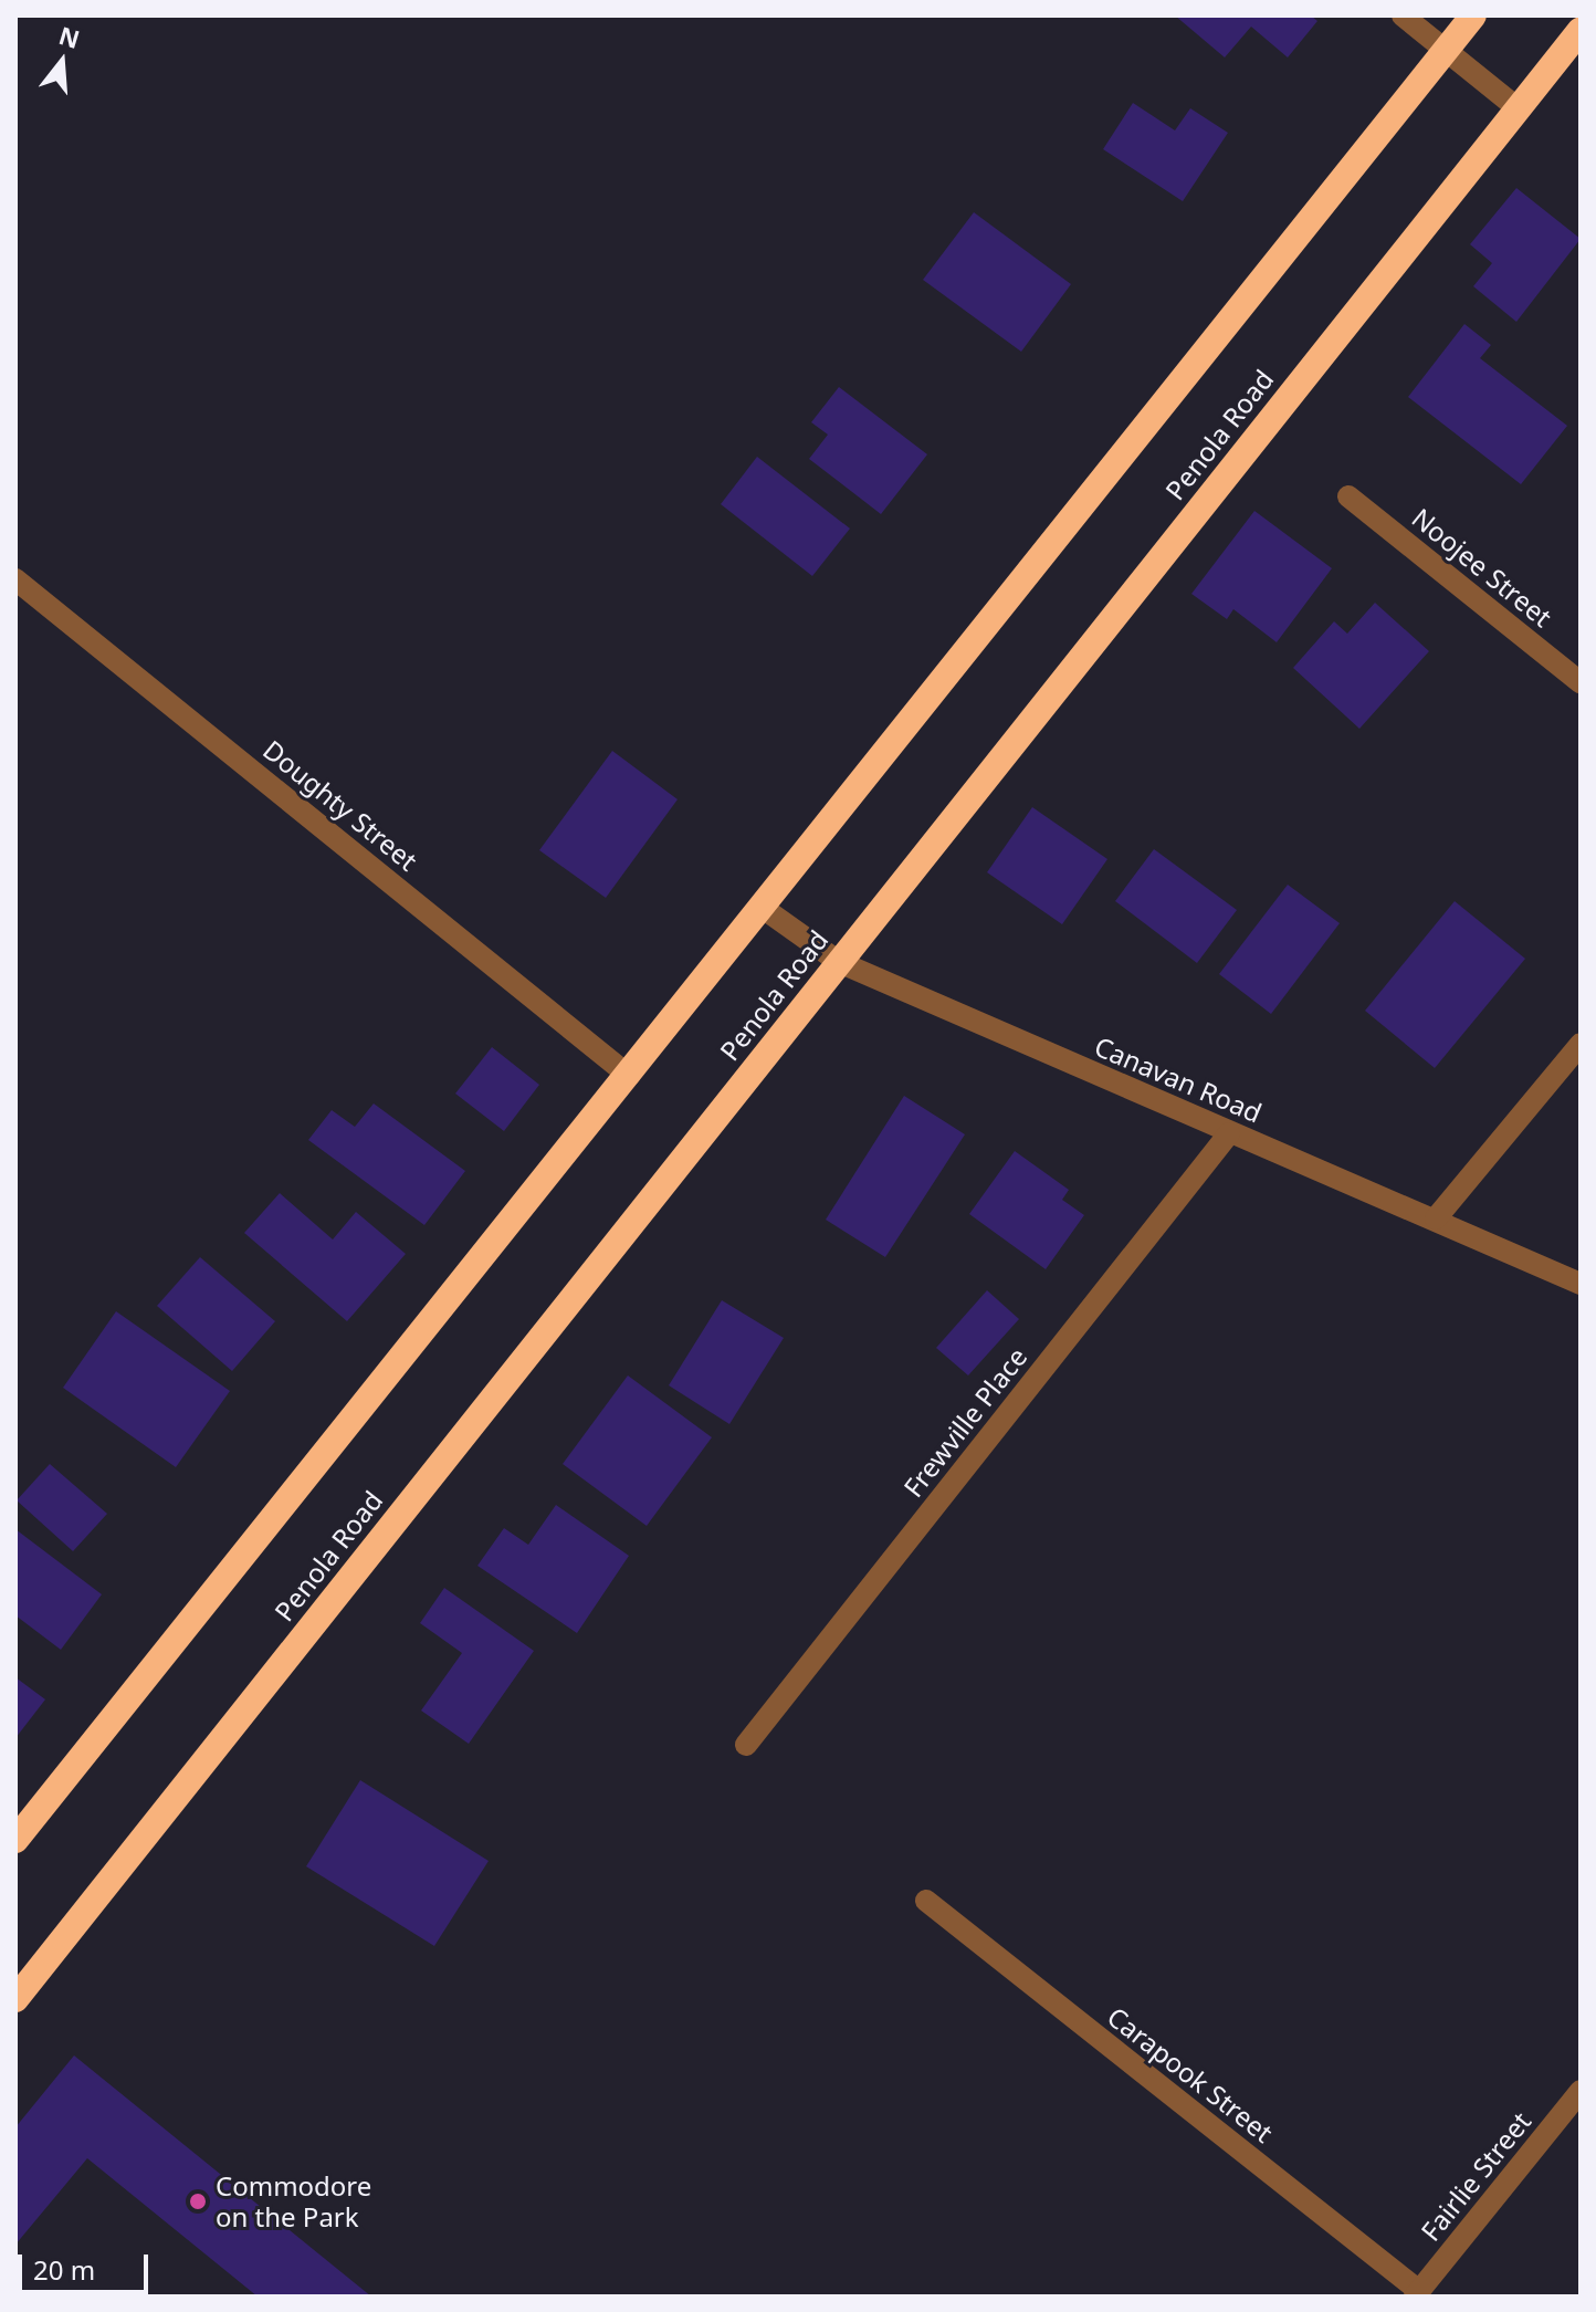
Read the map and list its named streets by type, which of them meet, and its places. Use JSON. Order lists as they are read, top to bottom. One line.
{"streets":{"highway":["Penola Road"],"street":["Noojee Street","Doughty Street","Canavan Road","Frewville Place","Carapook Street","Fairlie Street"]},"crossings":[["Penola Road","Canavan Road"],["Canavan Road","Frewville Place"],["Carapook Street","Fairlie Street"]],"places":["Commodore on the Park"],"scale_bar":"20 m","north":"top"}
